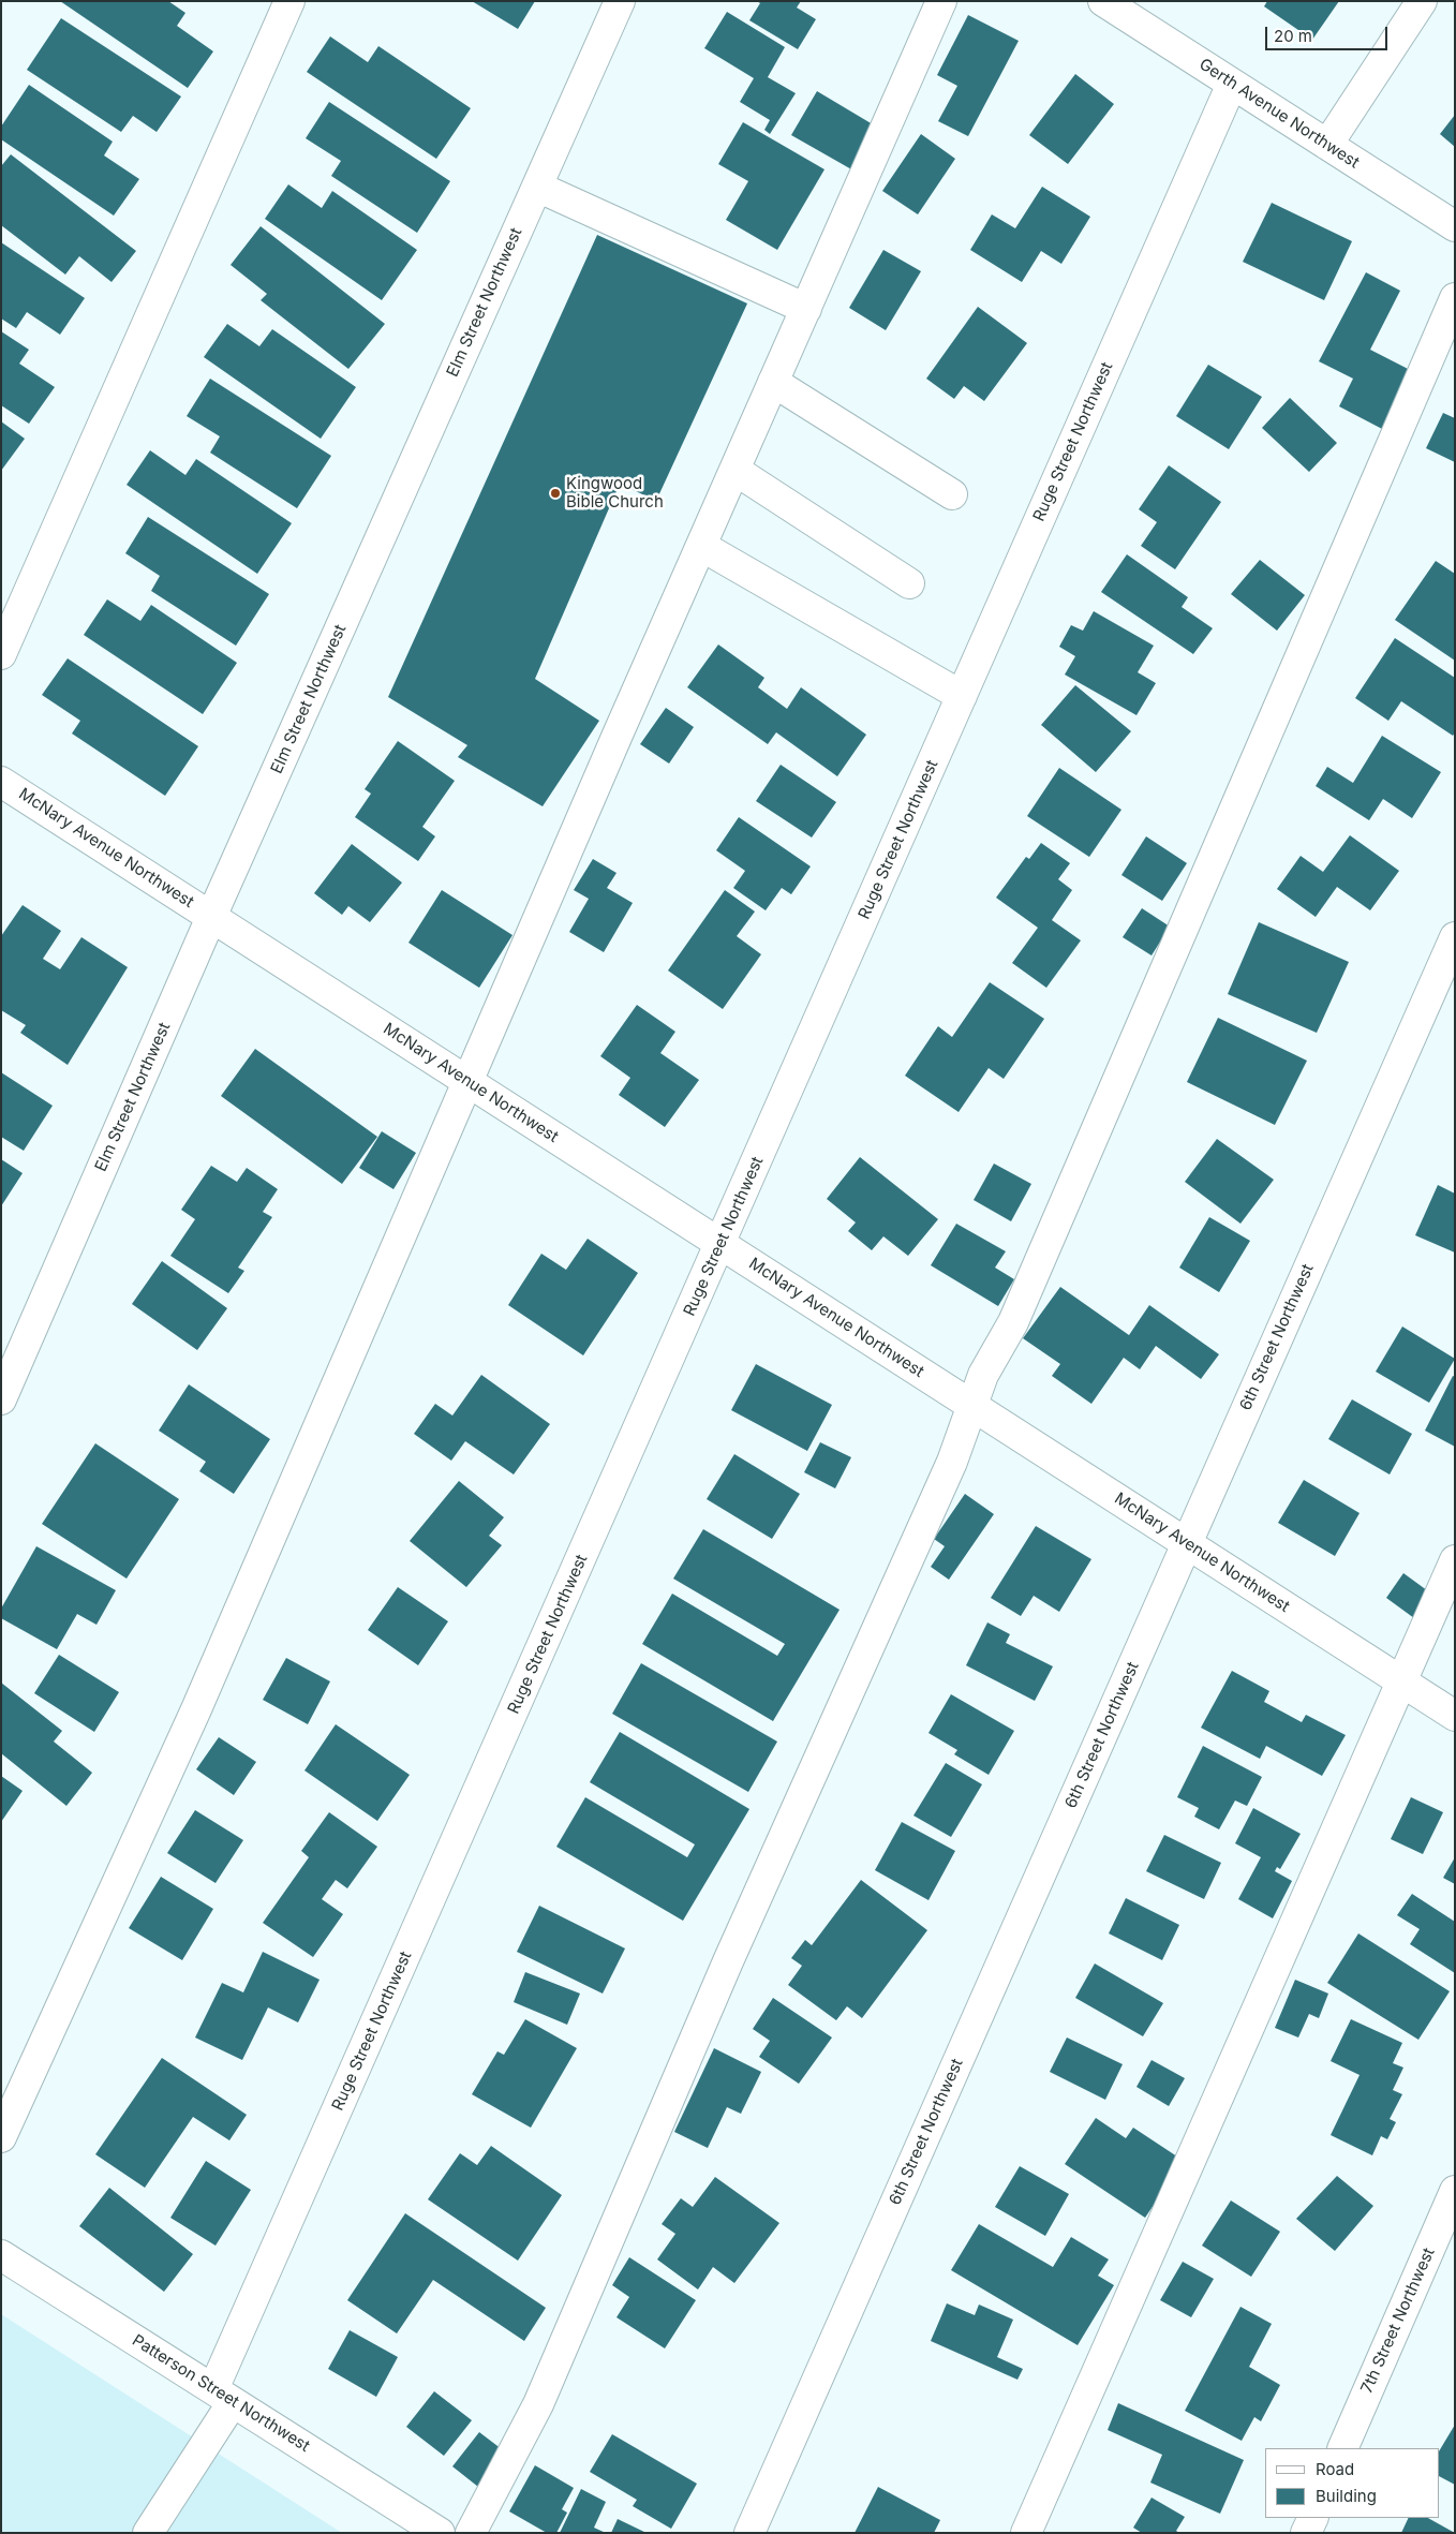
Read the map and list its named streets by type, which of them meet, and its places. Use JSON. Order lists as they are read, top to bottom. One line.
{"streets":{"street":["Gerth Avenue Northwest","Elm Street Northwest","Ruge Street Northwest","McNary Avenue Northwest","6th Street Northwest","7th Street Northwest","Patterson Street Northwest"]},"crossings":[["Gerth Avenue Northwest","Ruge Street Northwest"],["Elm Street Northwest","McNary Avenue Northwest"],["Ruge Street Northwest","McNary Avenue Northwest"],["Ruge Street Northwest","Patterson Street Northwest"],["McNary Avenue Northwest","6th Street Northwest"]],"places":["Kingwood Bible Church"],"legend":["Road","Building"],"scale_bar":"20 m"}
